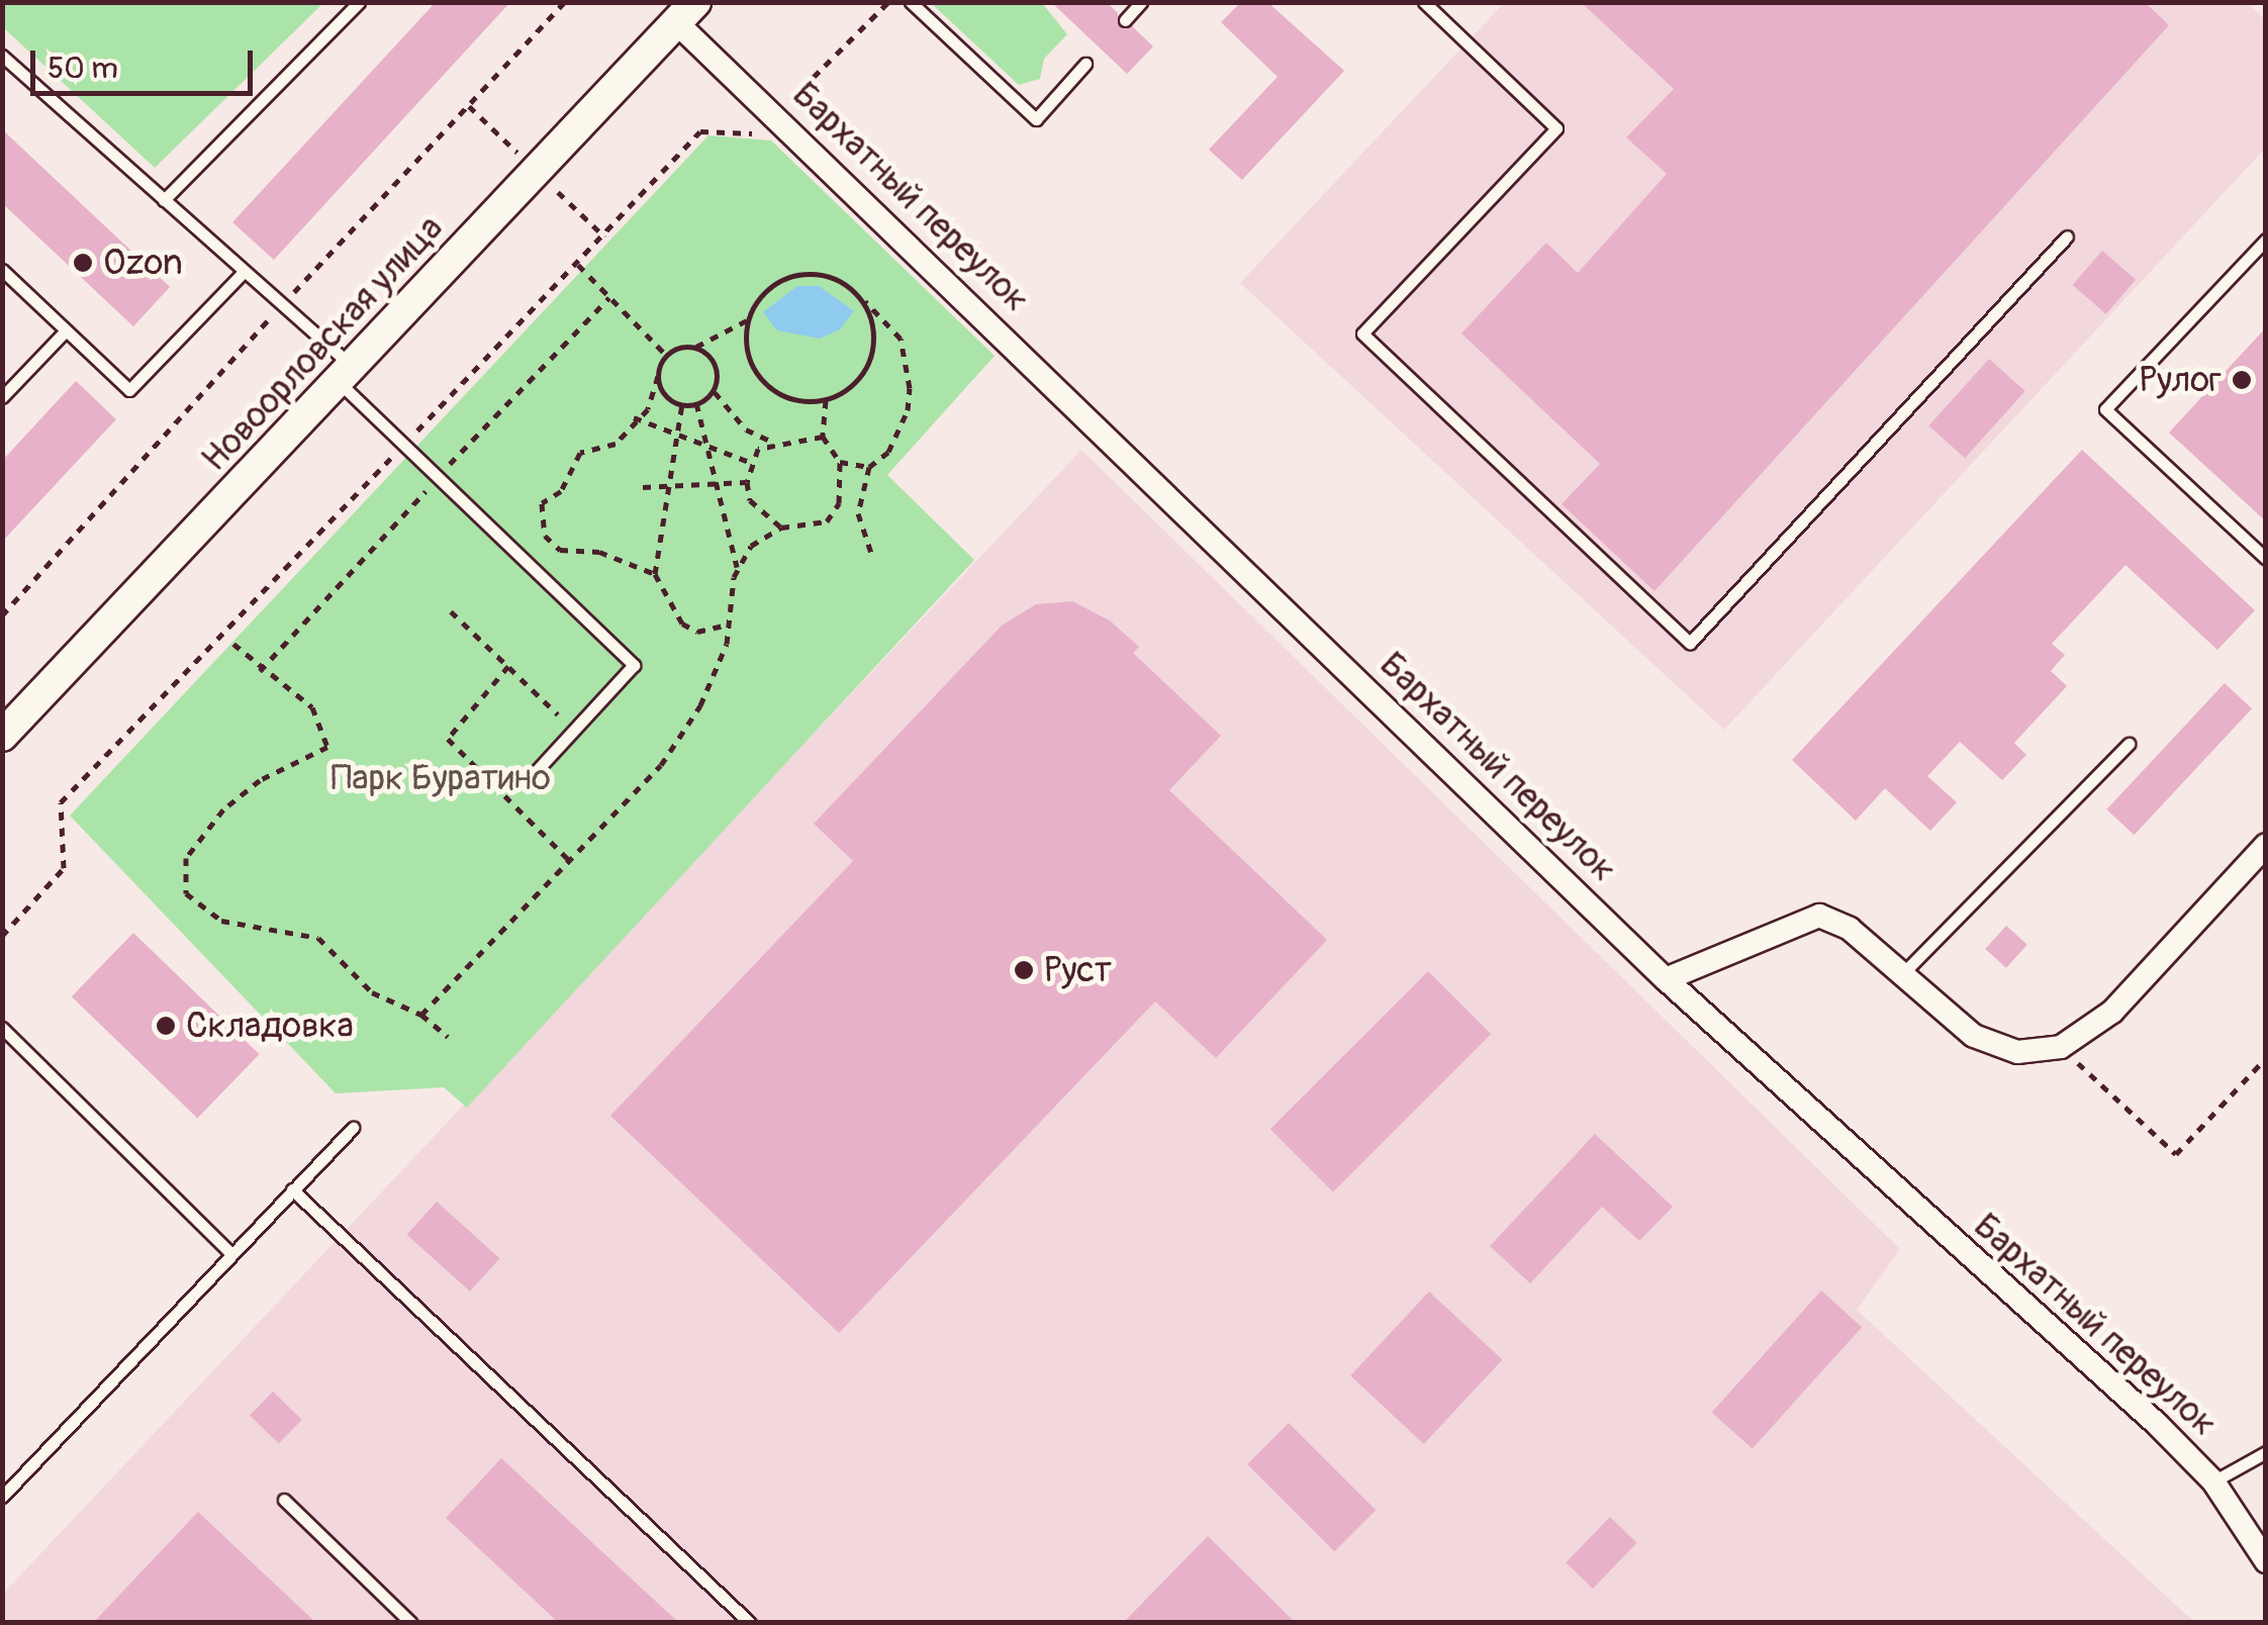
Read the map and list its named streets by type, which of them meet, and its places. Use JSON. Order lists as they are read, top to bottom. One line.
{"streets":{"street":["Бархатный переулок","Новоорловская улица"]},"crossings":[["Бархатный переулок","Новоорловская улица"]],"parks":["Парк Буратино"],"places":["Ozon","Рулог","Руст","Складовка"],"scale_bar":"50 m"}
